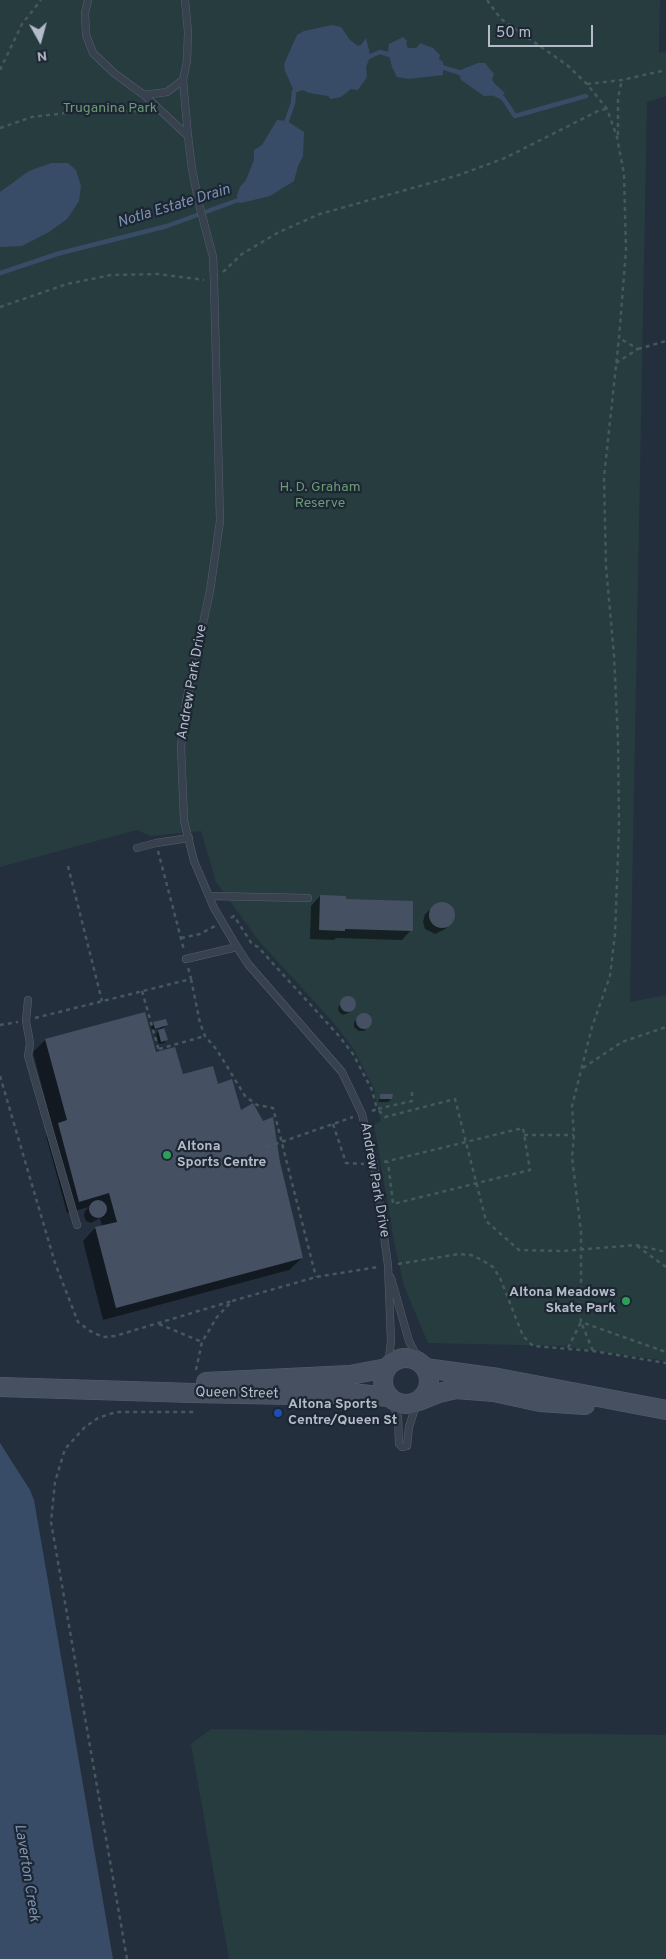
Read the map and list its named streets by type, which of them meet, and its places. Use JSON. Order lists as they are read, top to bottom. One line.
{"streets":{"main road":["Queen Street"],"lane":["Andrew Park Drive"]},"crossings":[["Andrew Park Drive","Queen Street"]],"water":["Notla Estate Drain","Laverton Creek"],"parks":["Truganina Park","H. D. Graham Reserve"],"places":["Altona Sports Centre","Altona Meadows Skate Park","Altona Sports Centre/Queen St"],"scale_bar":"50 m","north":"bottom"}
